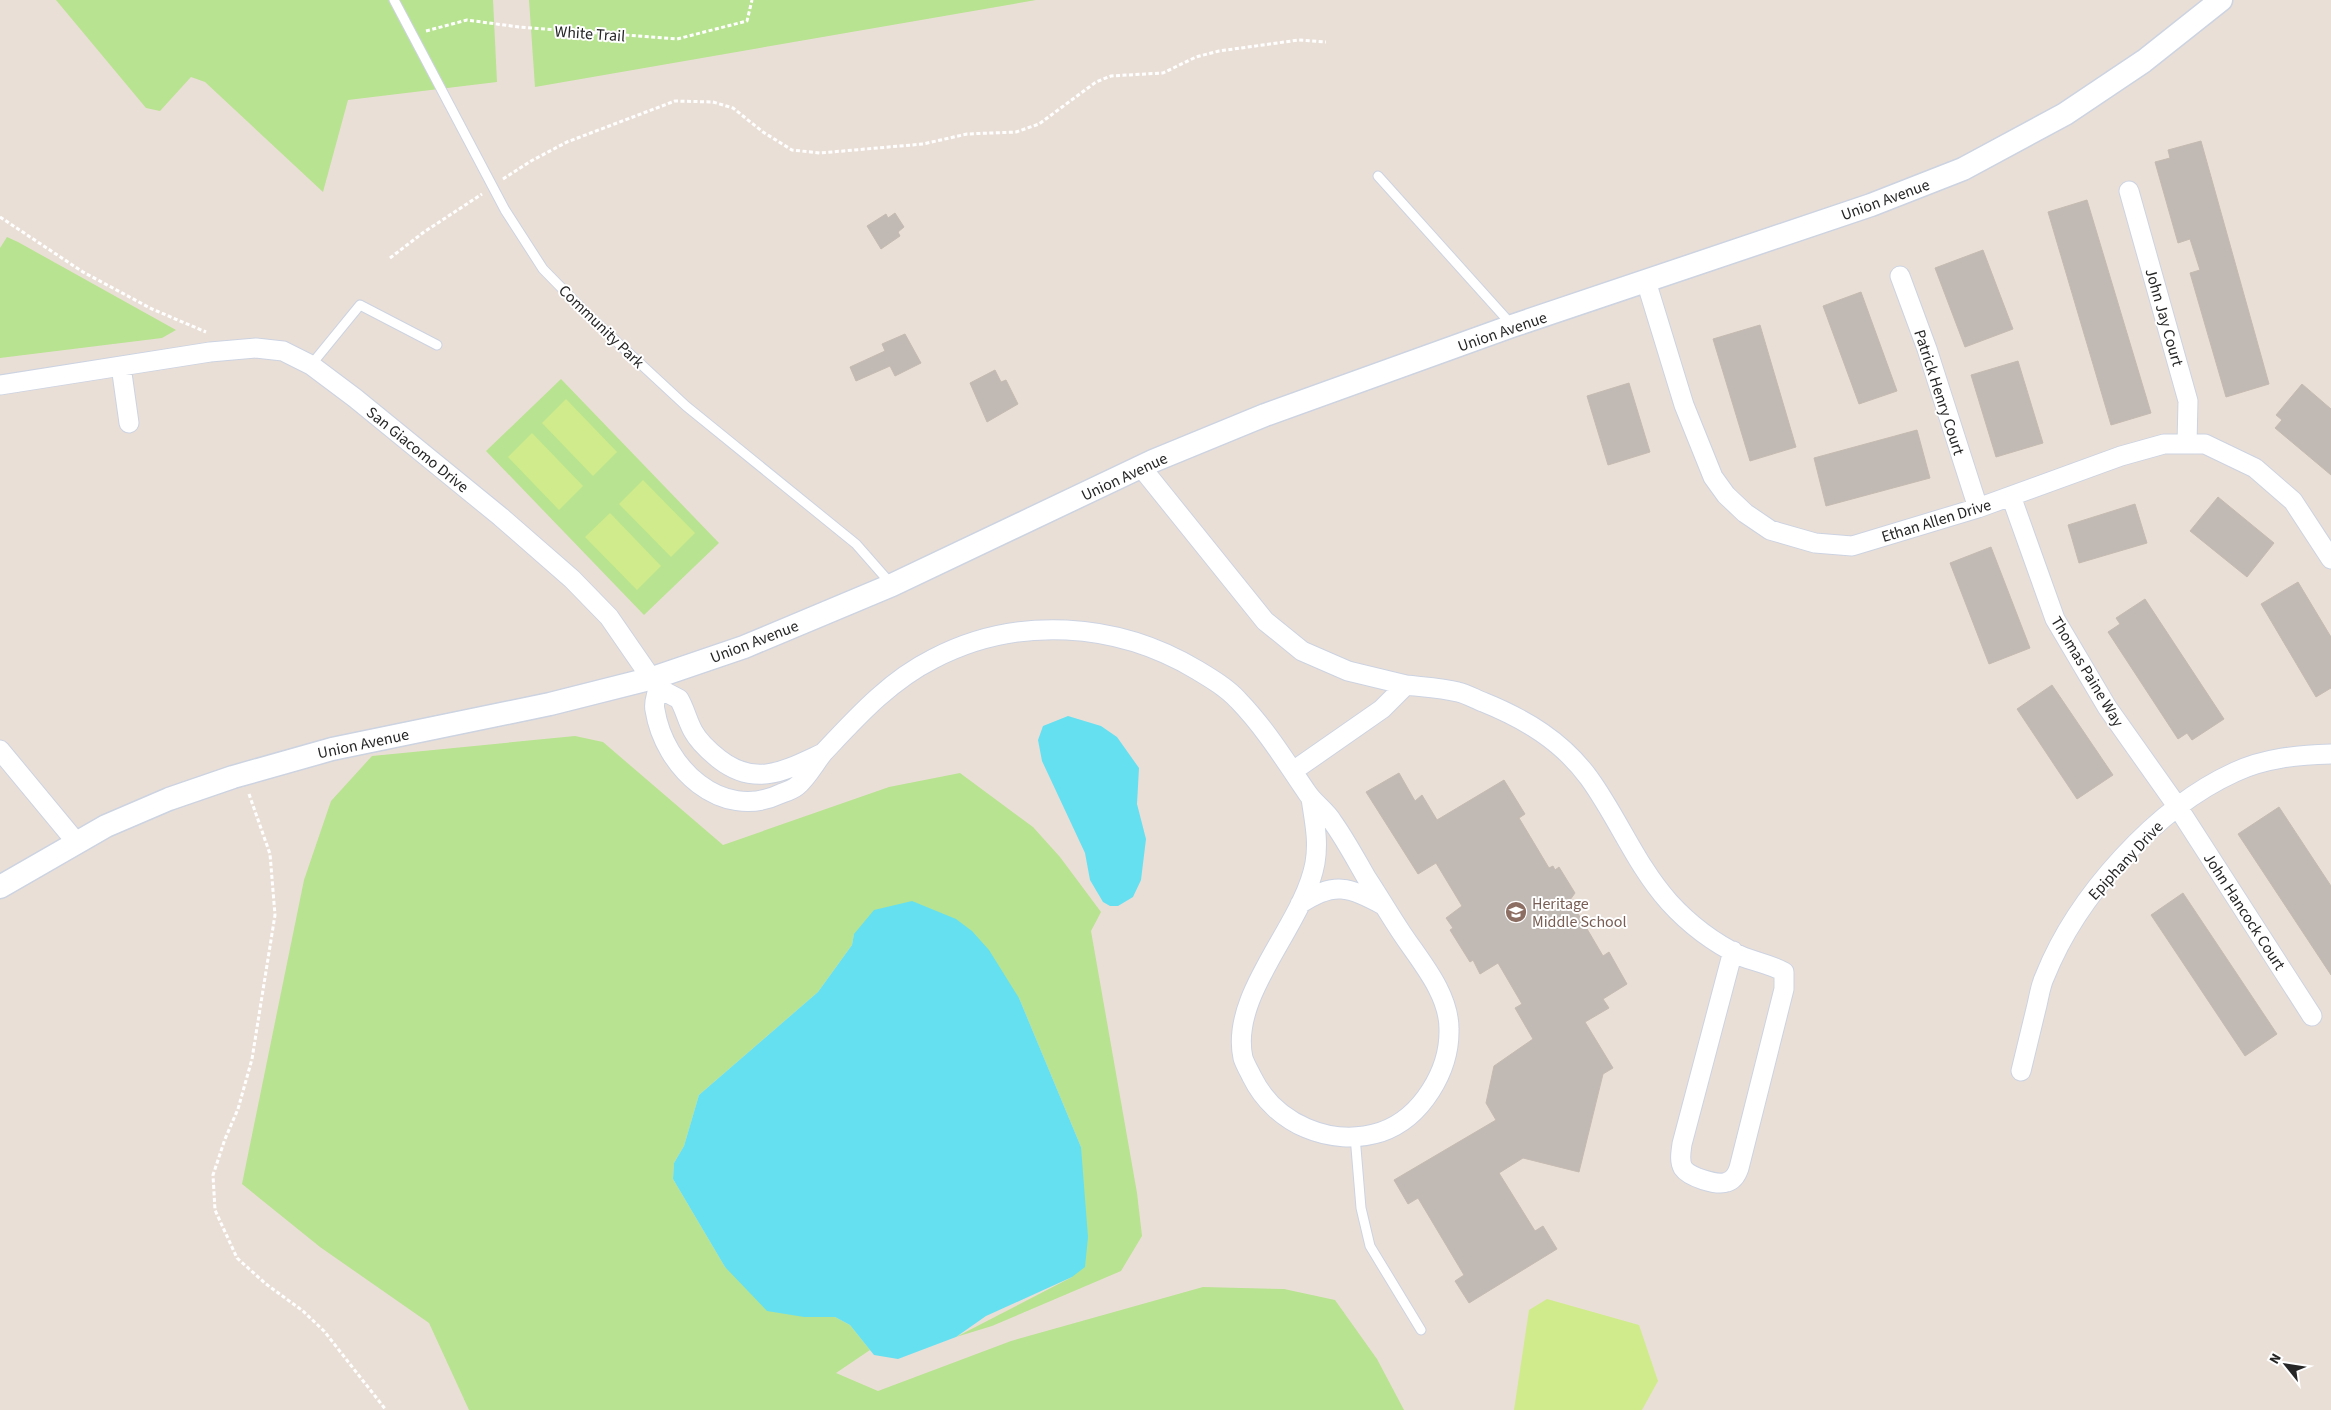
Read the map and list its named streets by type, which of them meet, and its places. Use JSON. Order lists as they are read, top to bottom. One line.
{"streets":{"street":["Union Avenue","John Jay Court","Patrick Henry Court","San Giacomo Drive","Ethan Allen Drive","Thomas Paine Way","Epiphany Drive","John Hancock Court"],"lane":["Community Park"],"path":["White Trail"]},"crossings":[["White Trail","Community Park"],["Union Avenue","Community Park"],["Union Avenue","San Giacomo Drive"],["Union Avenue","Ethan Allen Drive"],["John Jay Court","Ethan Allen Drive"],["Patrick Henry Court","Ethan Allen Drive"],["Ethan Allen Drive","Thomas Paine Way"],["Thomas Paine Way","Epiphany Drive"],["Thomas Paine Way","John Hancock Court"],["Epiphany Drive","John Hancock Court"]],"places":{"school or university":["Heritage Middle School"]},"north":"top left"}
